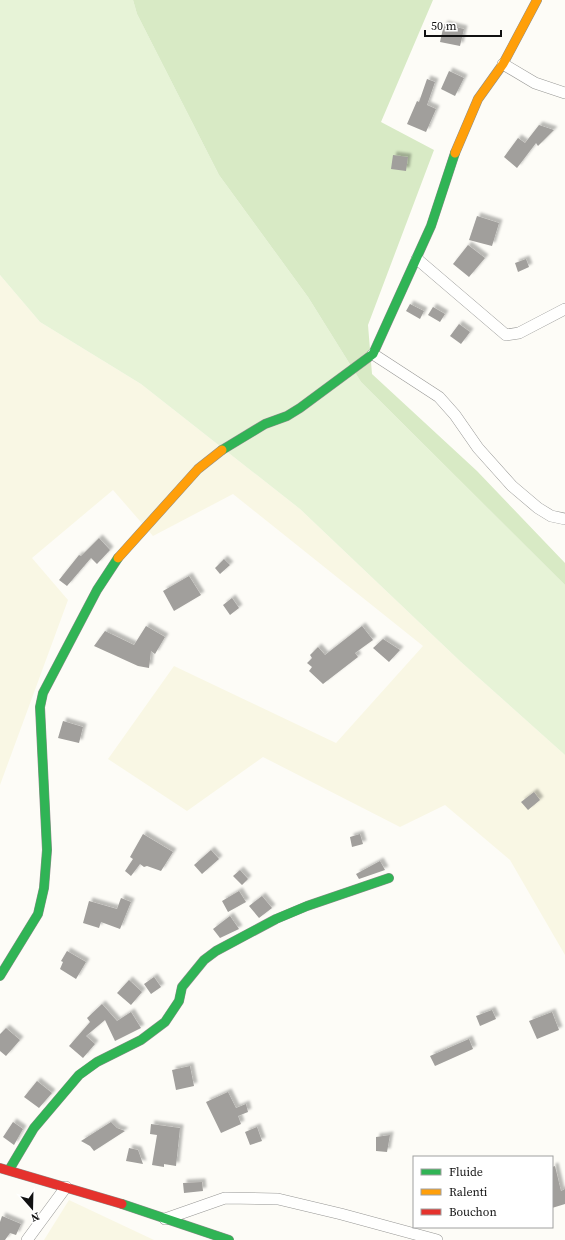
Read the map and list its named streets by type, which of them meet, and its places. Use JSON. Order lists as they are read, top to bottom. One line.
{"legend":["Fluide","Ralenti","Bouchon"],"scale_bar":"50 m","north":"bottom"}
